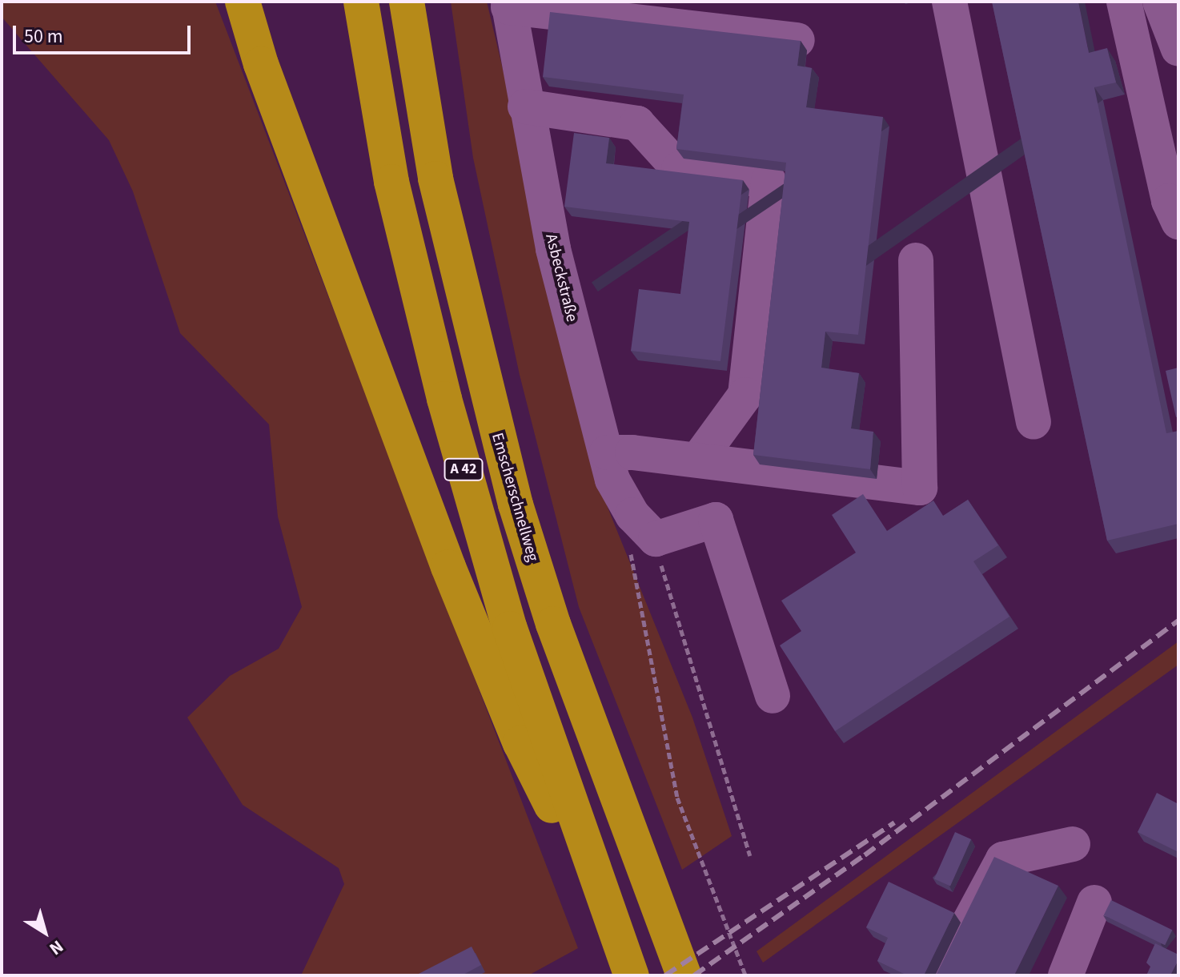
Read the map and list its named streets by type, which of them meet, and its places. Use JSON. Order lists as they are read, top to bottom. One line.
{"streets":{"highway":["A 42","Emscherschnellweg"],"street":["Asbeckstraße"]},"scale_bar":"50 m","north":"bottom right"}
